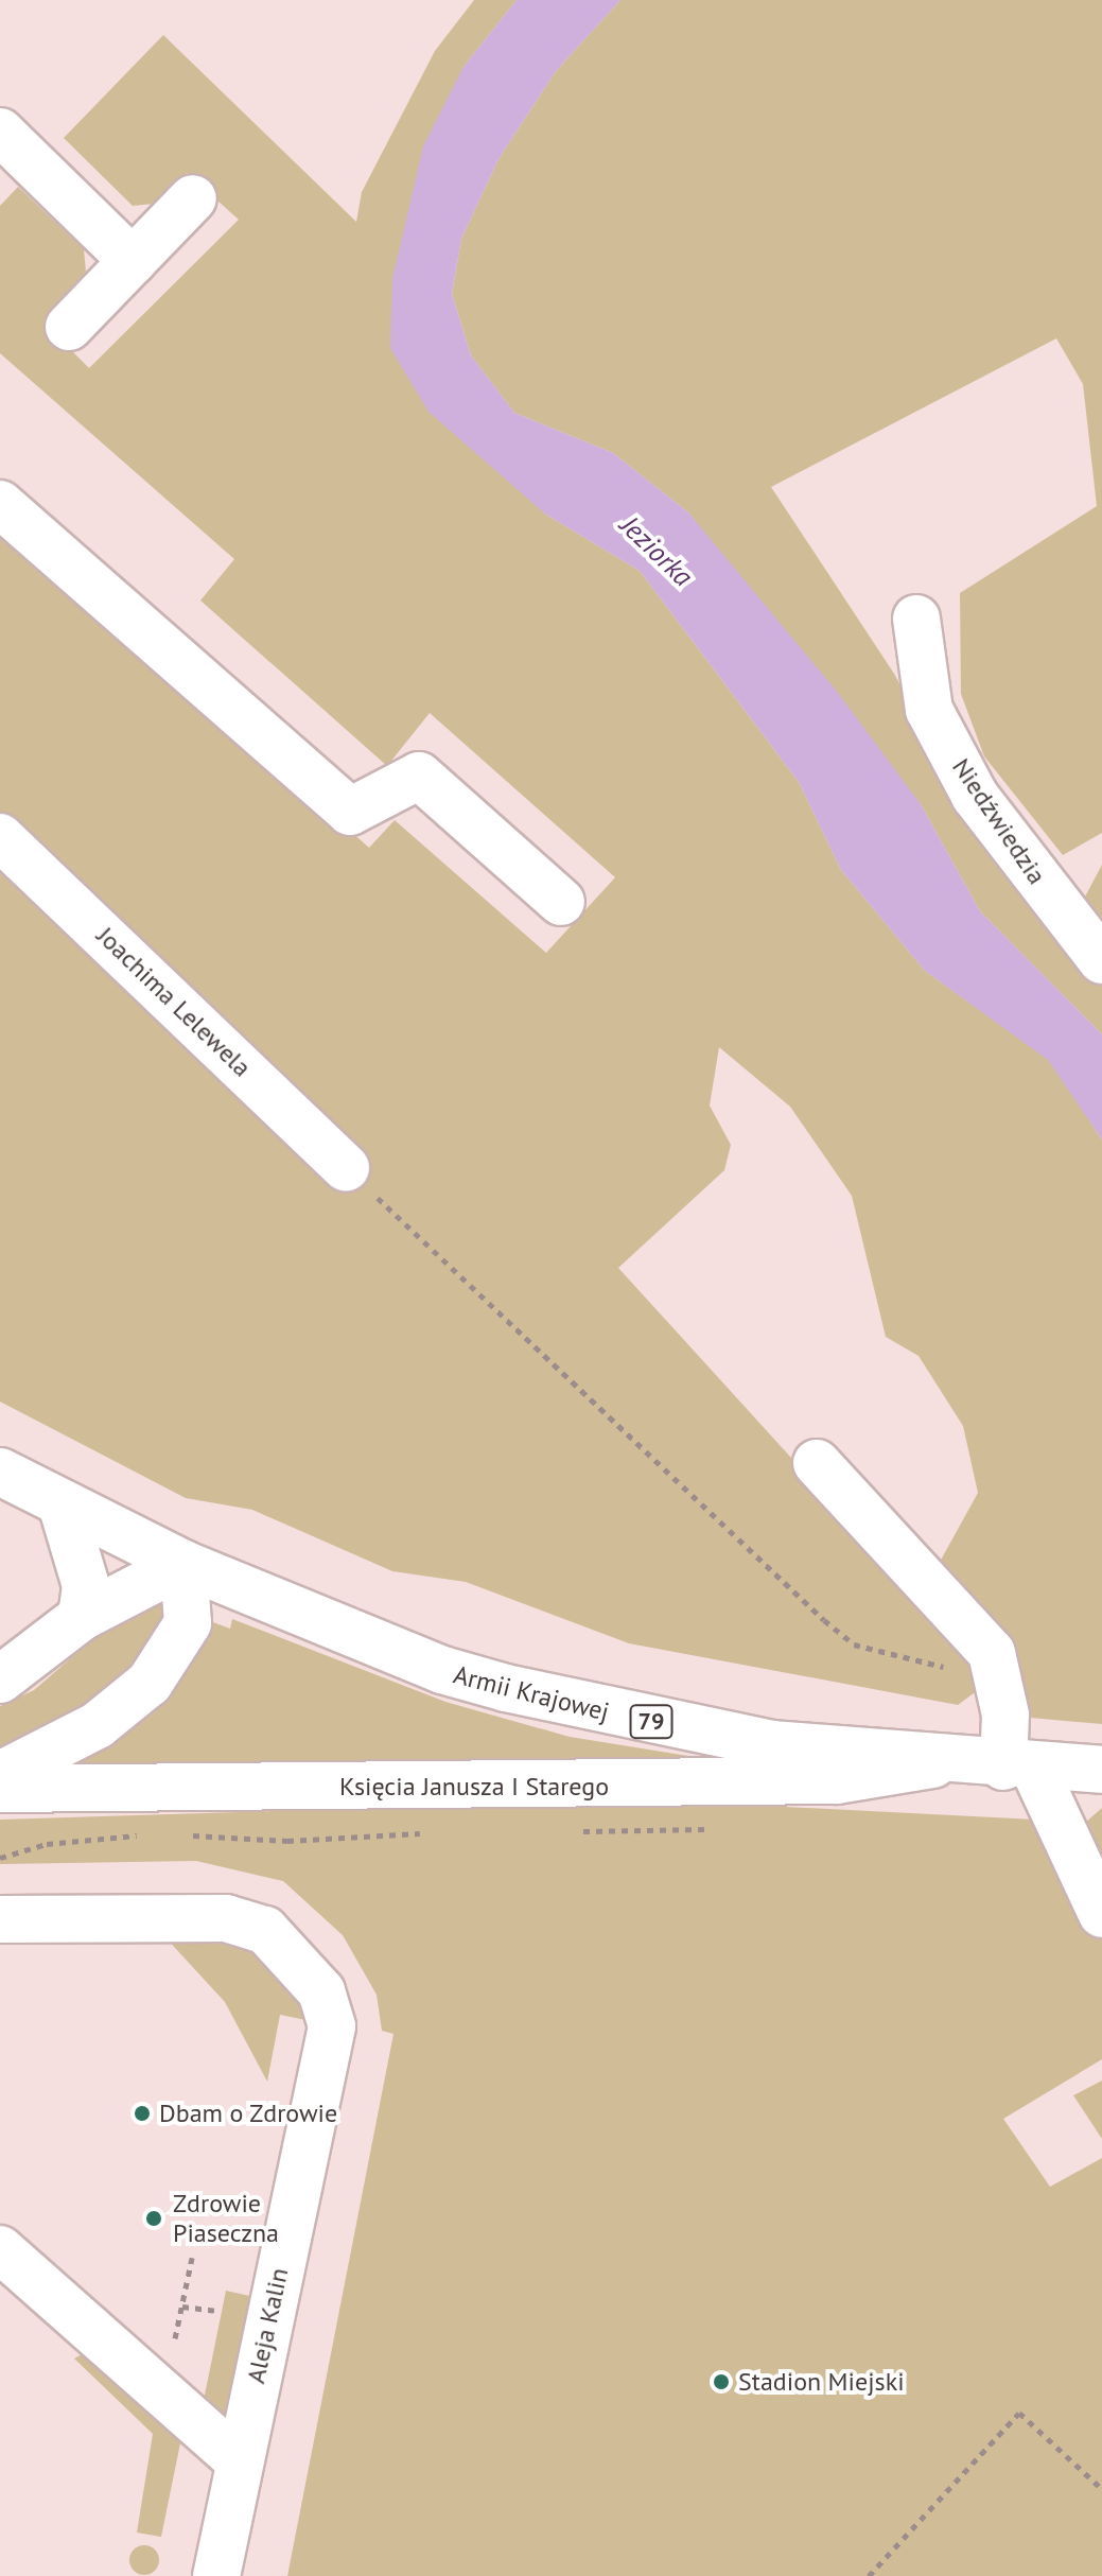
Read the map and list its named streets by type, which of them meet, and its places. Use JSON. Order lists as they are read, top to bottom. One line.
{"streets":{"street":["Niedźwiedzia","Joachima Lelewela","Armii Krajowej","79","Księcia Janusza I Starego","Aleja Kalin"]},"crossings":[["Armii Krajowej","Księcia Janusza I Starego"]],"water":["Jeziorka"],"places":["Dbam o Zdrowie","Zdrowie Piaseczna","Stadion Miejski"]}
